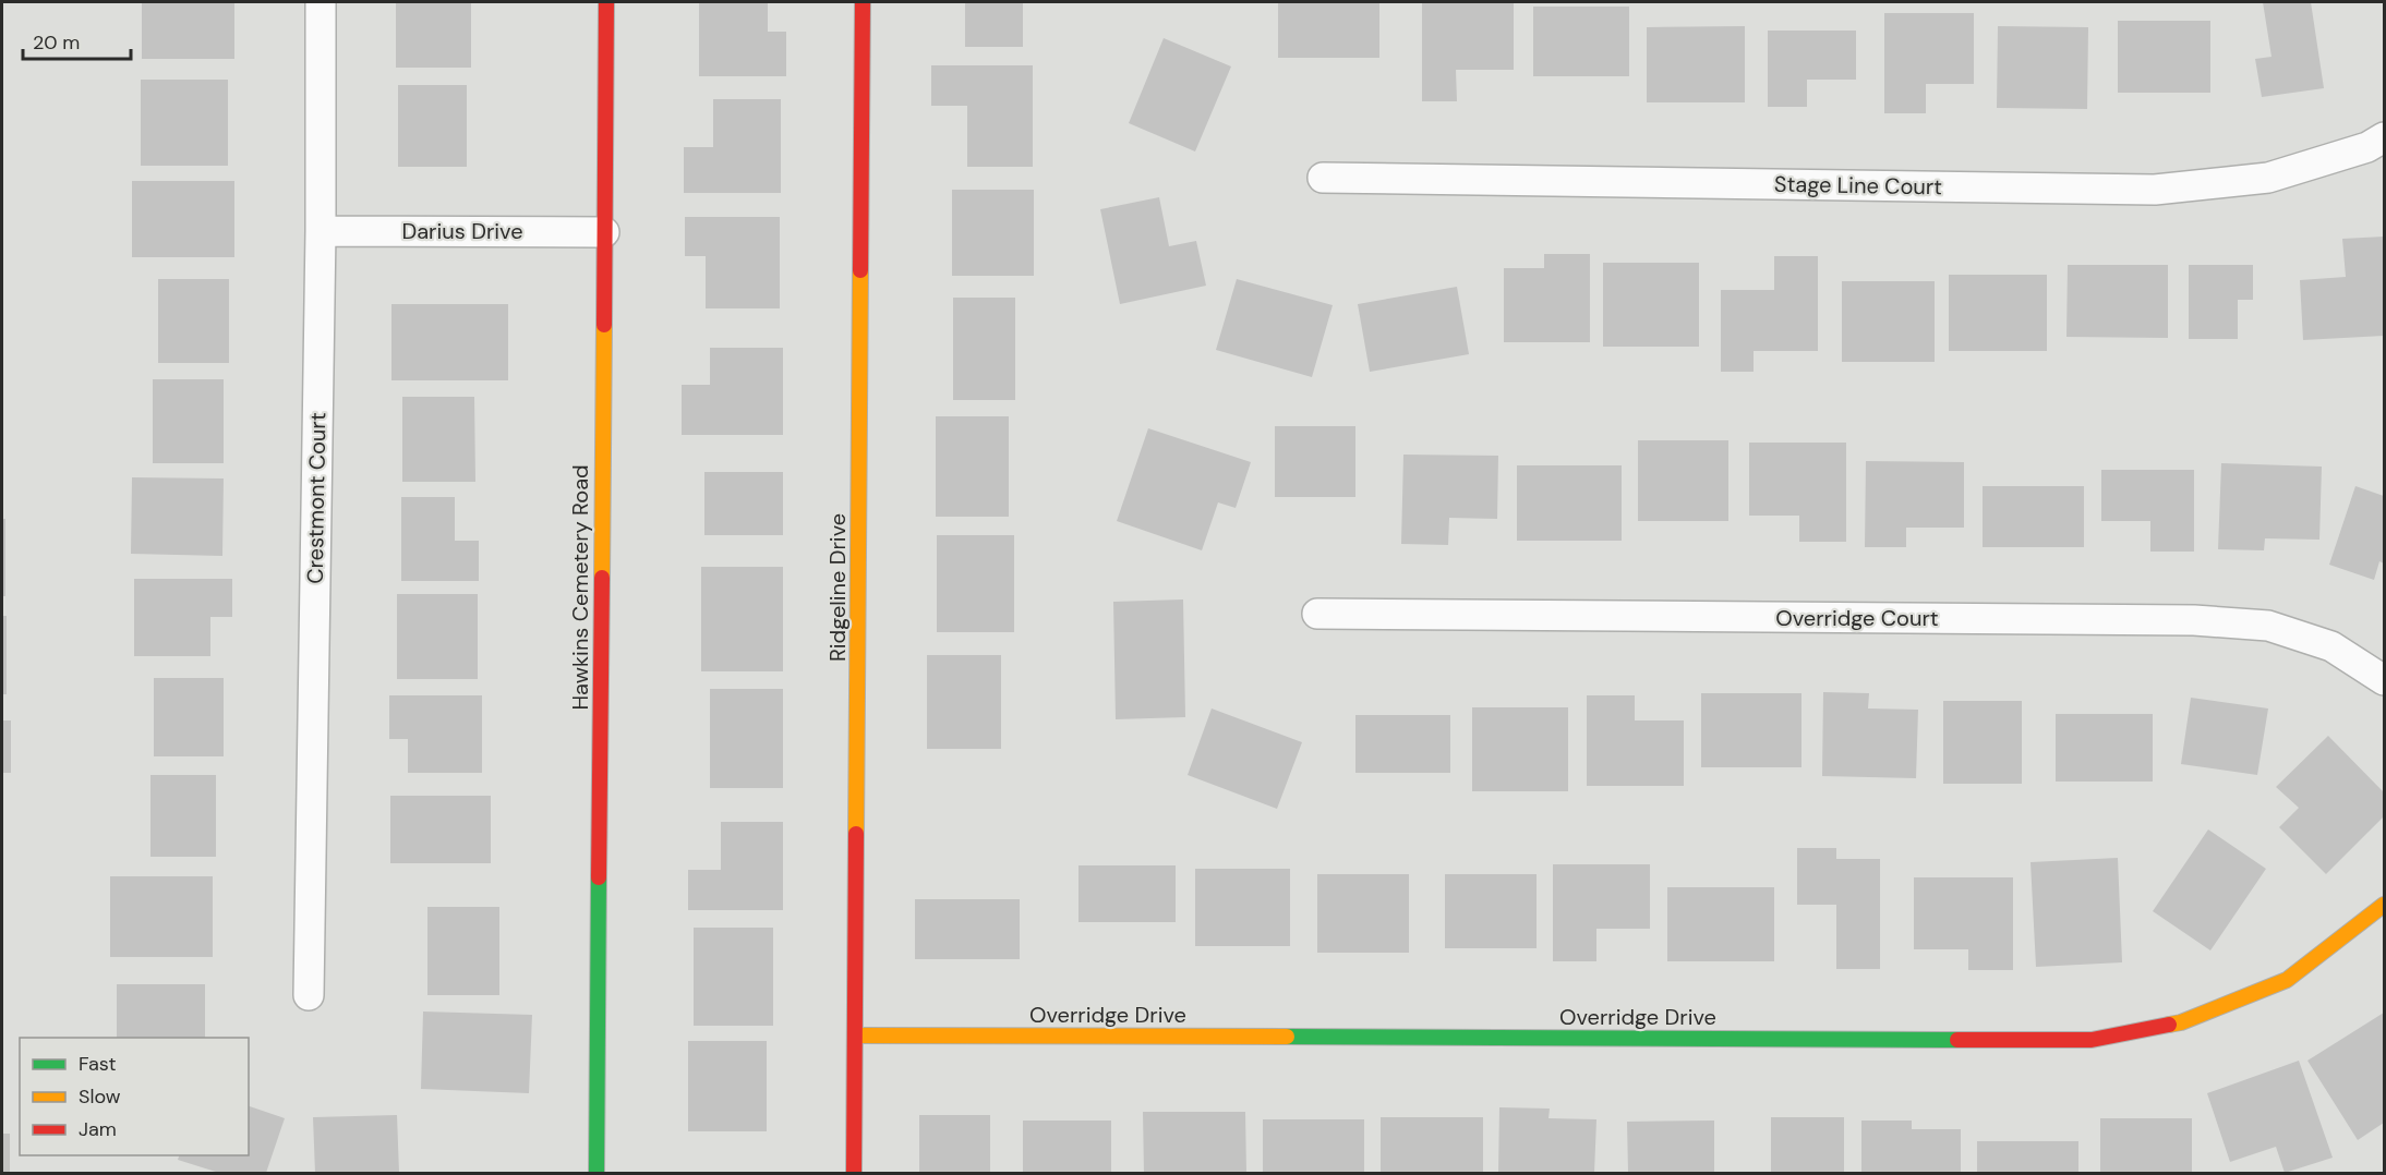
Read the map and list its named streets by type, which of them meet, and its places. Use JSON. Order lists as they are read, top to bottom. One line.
{"streets":{"street":["Stage Line Court","Darius Drive","Crestmont Court","Hawkins Cemetery Road","Ridgeline Drive","Overridge Court","Overridge Drive"]},"crossings":[["Darius Drive","Crestmont Court"],["Darius Drive","Hawkins Cemetery Road"],["Ridgeline Drive","Overridge Drive"]],"legend":["Fast","Slow","Jam"],"scale_bar":"20 m"}
